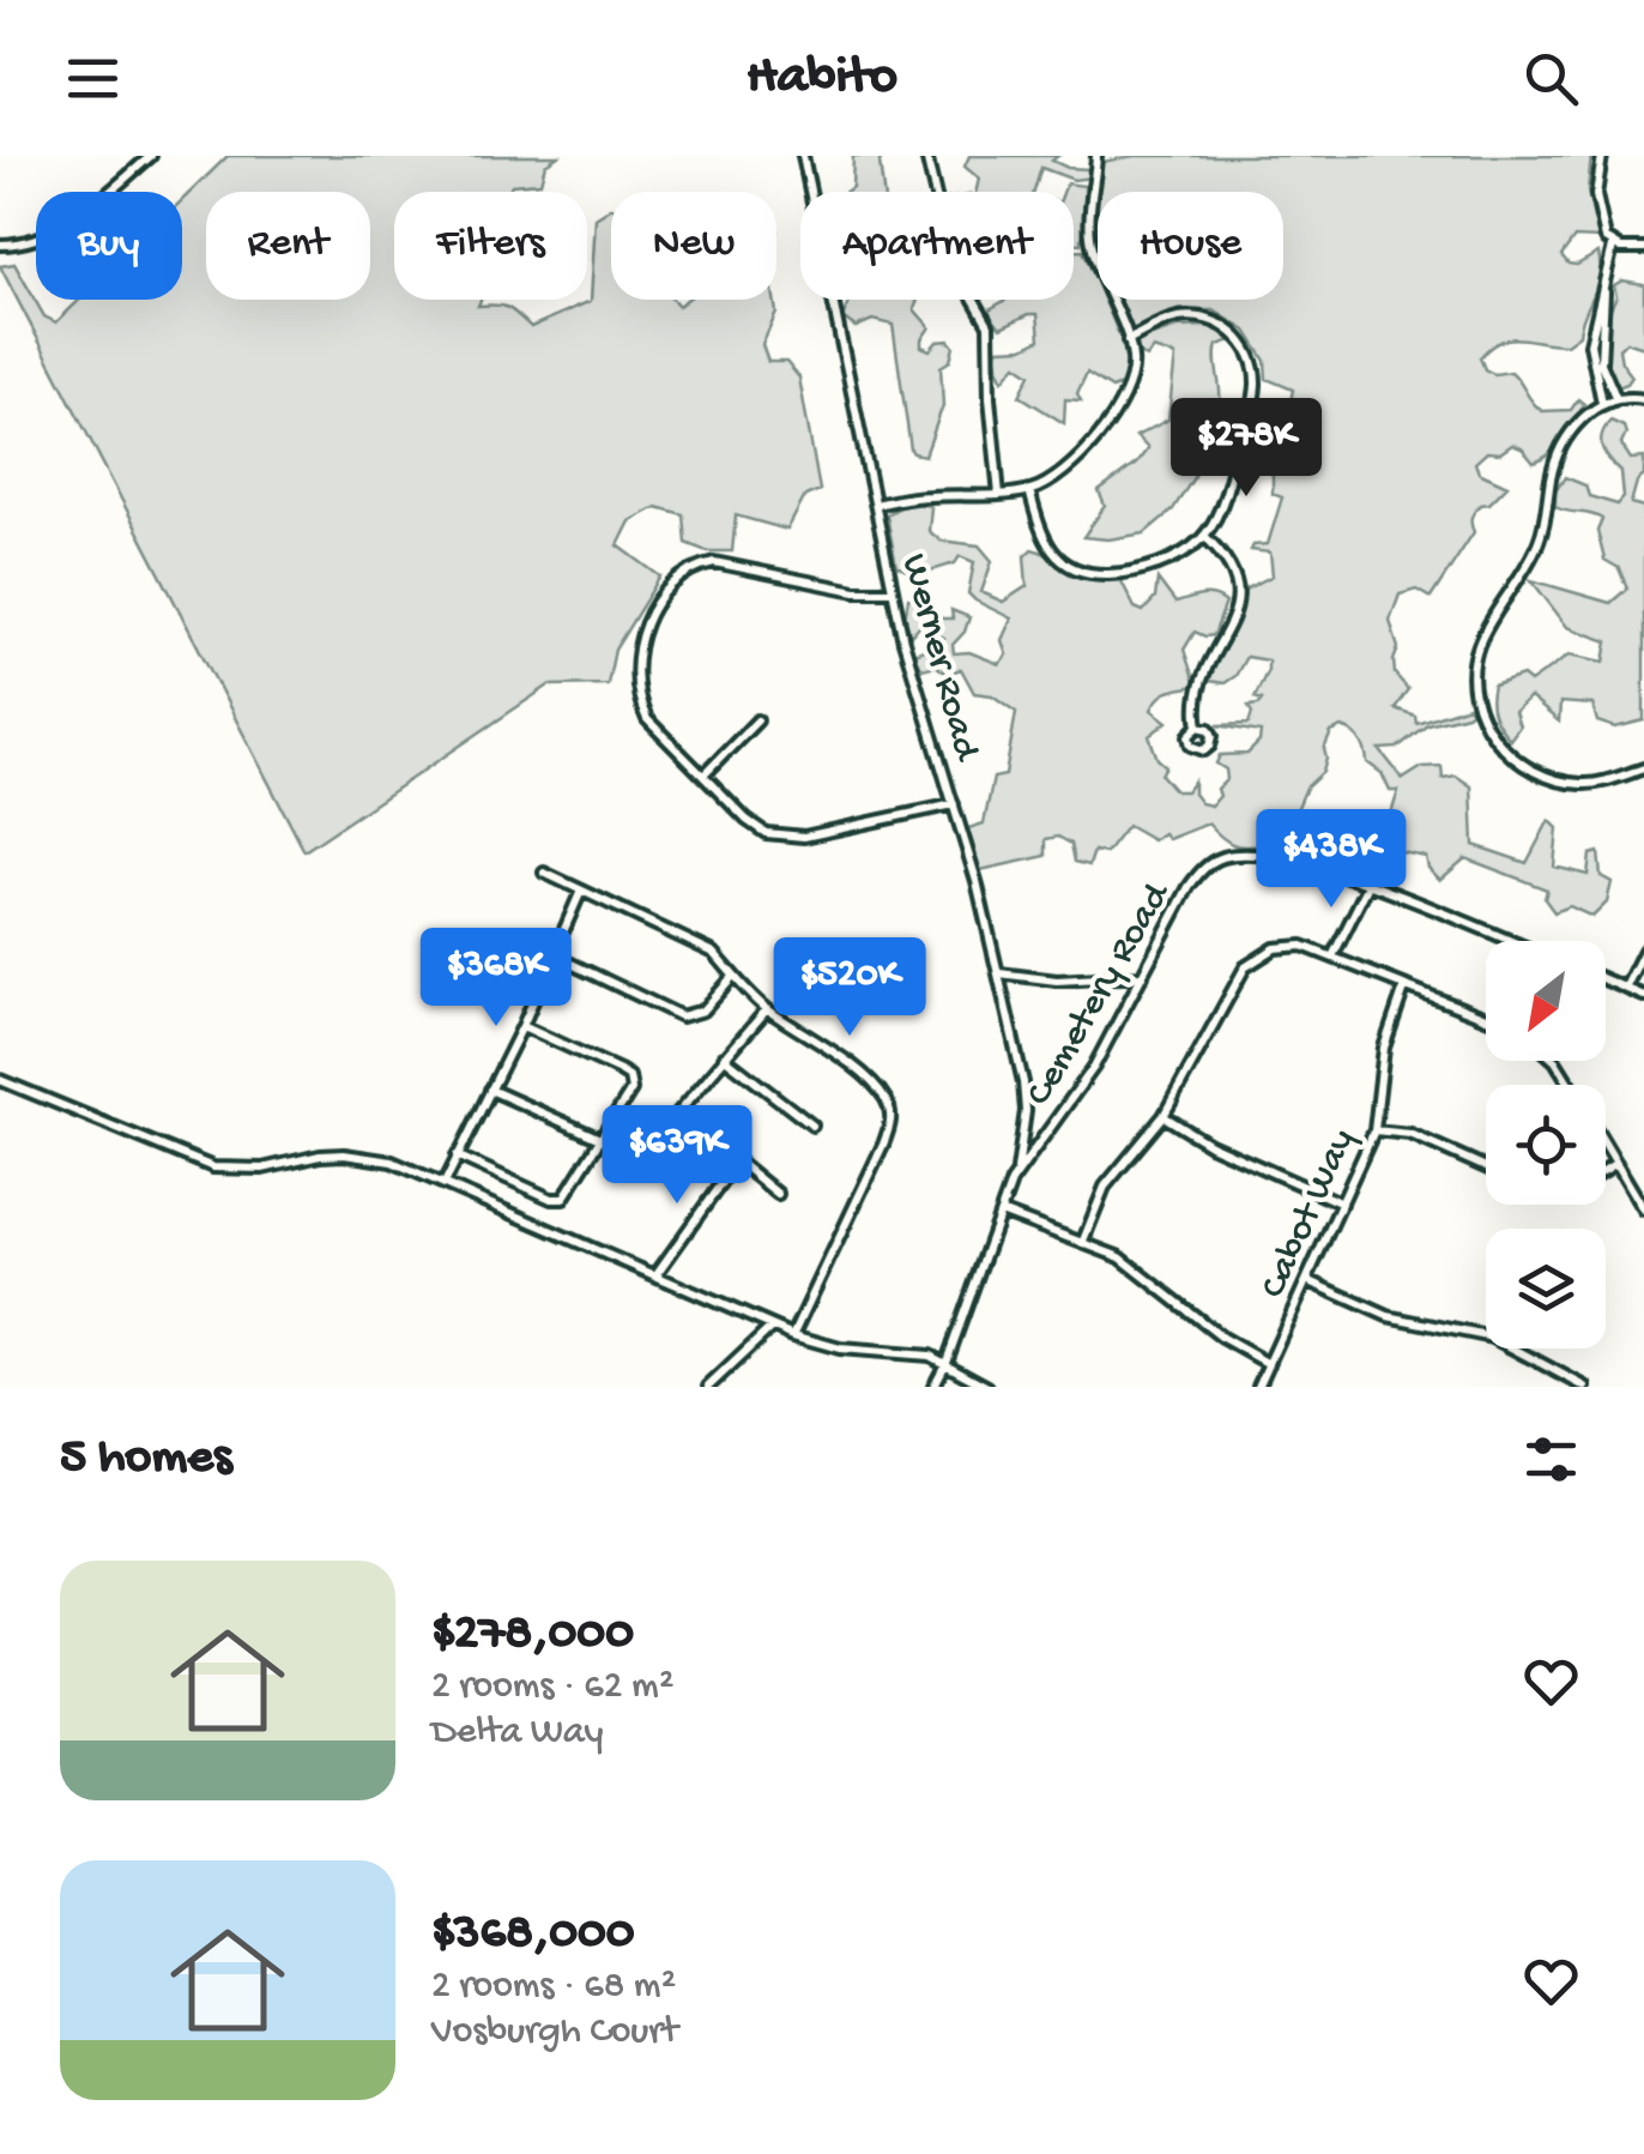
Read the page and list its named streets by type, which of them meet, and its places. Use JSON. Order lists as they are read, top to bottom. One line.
{"streets":{"street":["Werner Road","Cemetery Road","Cabot Way"]},"crossings":[["Werner Road","Cemetery Road"]],"north":"bottom left","page":{"header":"Habito","chip":["Buy","Rent","Filters","New","Apartment","House"],"price":["$278K","$438K","$368K","$520K","$639K"],"heading":"5 homes","list":[{"name":"$278,000","note":"2 rooms · 62 m² · Delta Way"},{"name":"$368,000","note":"2 rooms · 68 m² · Vosburgh Court"}]}}
